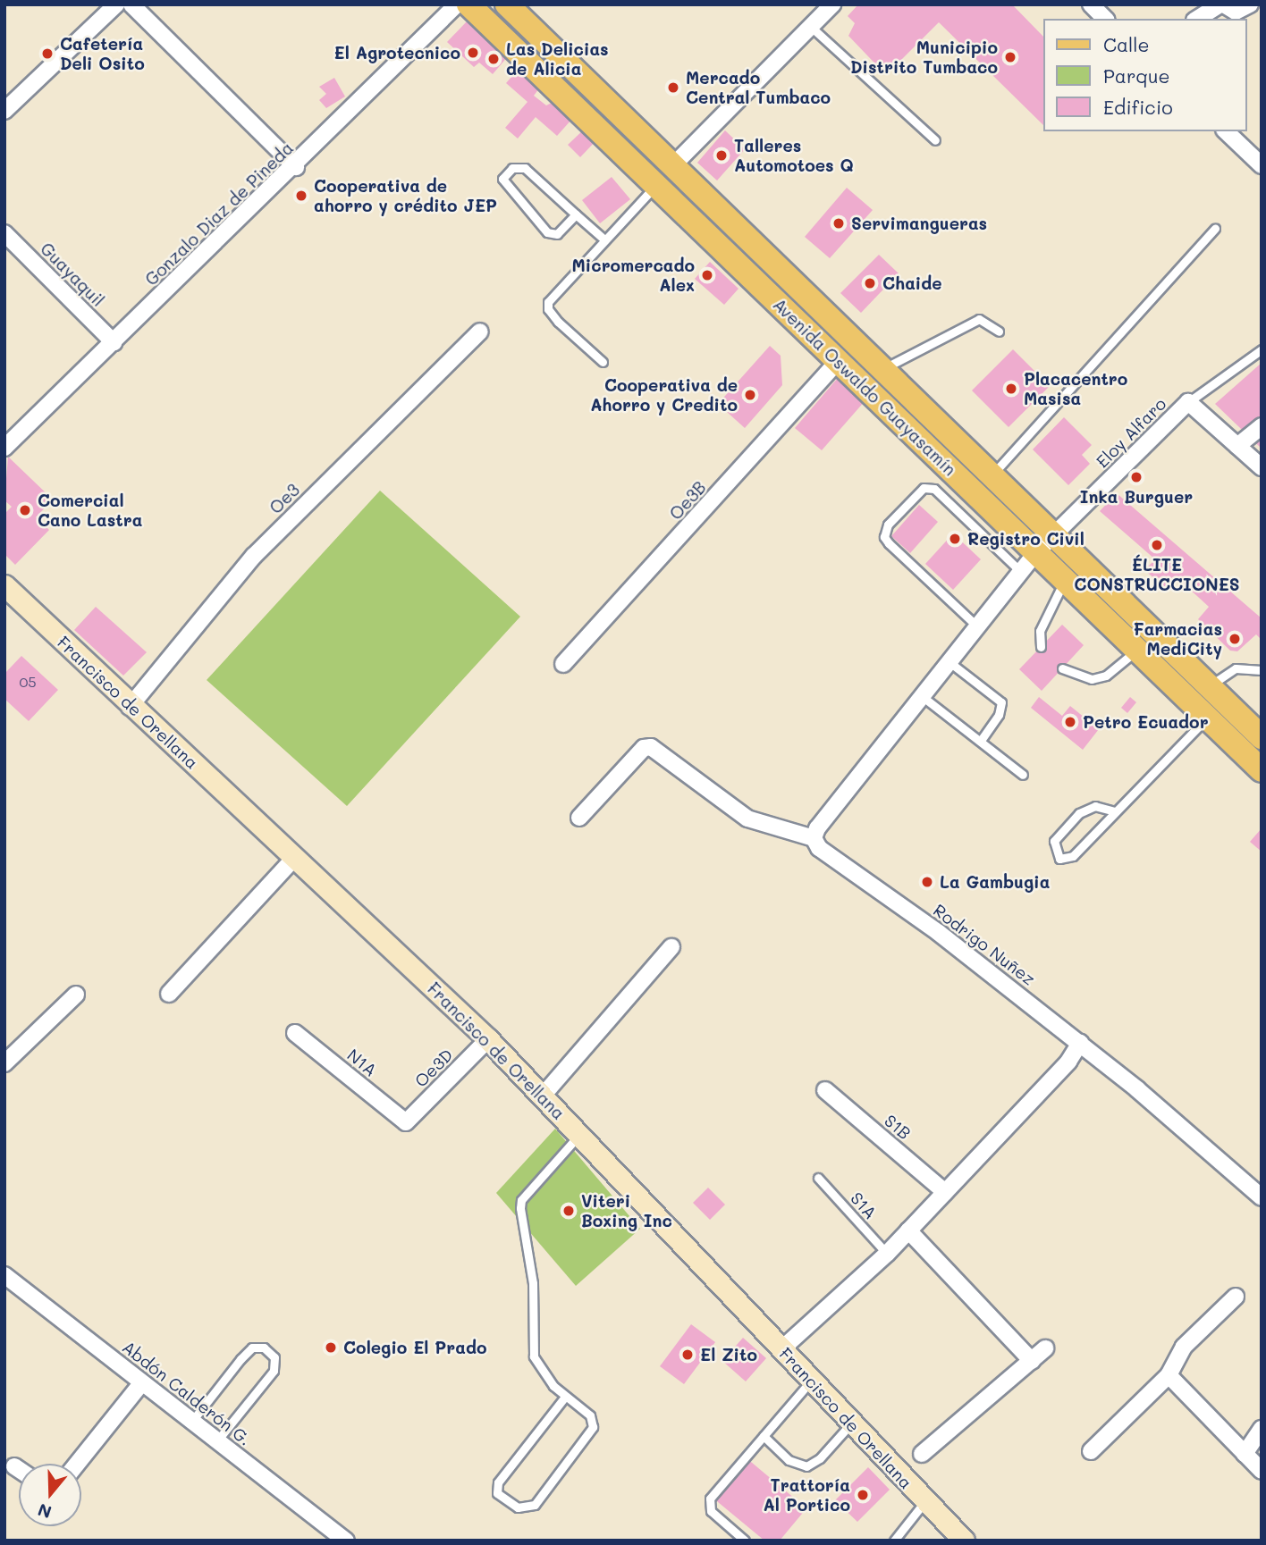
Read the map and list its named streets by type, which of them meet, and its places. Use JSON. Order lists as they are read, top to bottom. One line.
{"streets":{"main road":["Avenida Oswaldo Guayasamín"],"street":["Gonzalo Diaz de Pineda","Guayaquil","Eloy Alfaro","Oe3","Oe3B","Francisco de Orellana","Rodrigo Nuñez","N1A","Oe3D","S1B","Abdón Calderón G."],"lane":["S1A"]},"crossings":[["Gonzalo Diaz de Pineda","Guayaquil"],["Avenida Oswaldo Guayasamín","Eloy Alfaro"],["Avenida Oswaldo Guayasamín","Oe3B"],["Oe3","Francisco de Orellana"],["Francisco de Orellana","Oe3D"],["N1A","Oe3D"]],"places":["El Agrotecnico","Cafetería Deli Osito","Municipio Distrito Tumbaco","Las Delicias de Alicia","Mercado Central Tumbaco","Talleres Automotoes Q","Cooperativa de ahorro y crédito JEP","Servimangueras","Micromercado Alex","Chaide","Placacentro Masisa","Cooperativa de Ahorro y Credito","Inka Burguer","Comercial Cano Lastra","Registro Civil","ÉLITE CONSTRUCCIONES","Farmacias MediCity","Petro Ecuador","La Gambugia","Viteri Boxing Inc","Colegio El Prado","El Zito","Trattoría Al Portico"],"house_numbers":["05"],"legend":["Calle","Parque","Edificio"],"north":"bottom"}
